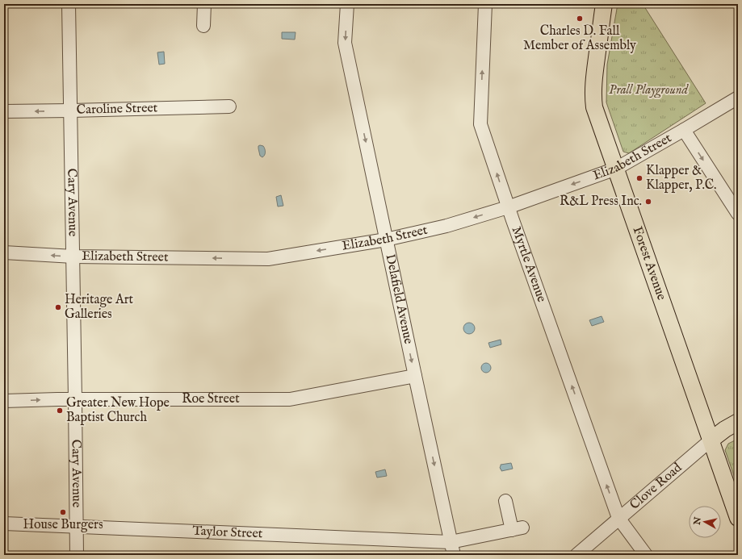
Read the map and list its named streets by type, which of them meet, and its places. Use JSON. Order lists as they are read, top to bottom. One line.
{"streets":{"main road":["Forest Avenue","Clove Road"],"street":["Caroline Street","Elizabeth Street","Cary Avenue","Myrtle Avenue","Delafield Avenue","Roe Street","Taylor Street"]},"crossings":[["Caroline Street","Cary Avenue"],["Elizabeth Street","Cary Avenue"],["Elizabeth Street","Forest Avenue"],["Elizabeth Street","Myrtle Avenue"],["Elizabeth Street","Delafield Avenue"],["Cary Avenue","Roe Street"],["Cary Avenue","Taylor Street"],["Forest Avenue","Clove Road"],["Myrtle Avenue","Clove Road"],["Delafield Avenue","Roe Street"],["Delafield Avenue","Taylor Street"]],"one_way":["Elizabeth Street","Myrtle Avenue","Delafield Avenue"],"parks":["Prall Playground"],"places":["Charles D. Fall Member of Assembly","Klapper & Klapper, P.C.","R&L Press Inc.","Heritage Art Galleries","Greater New Hope Baptist Church","House Burgers"],"north":"left"}
